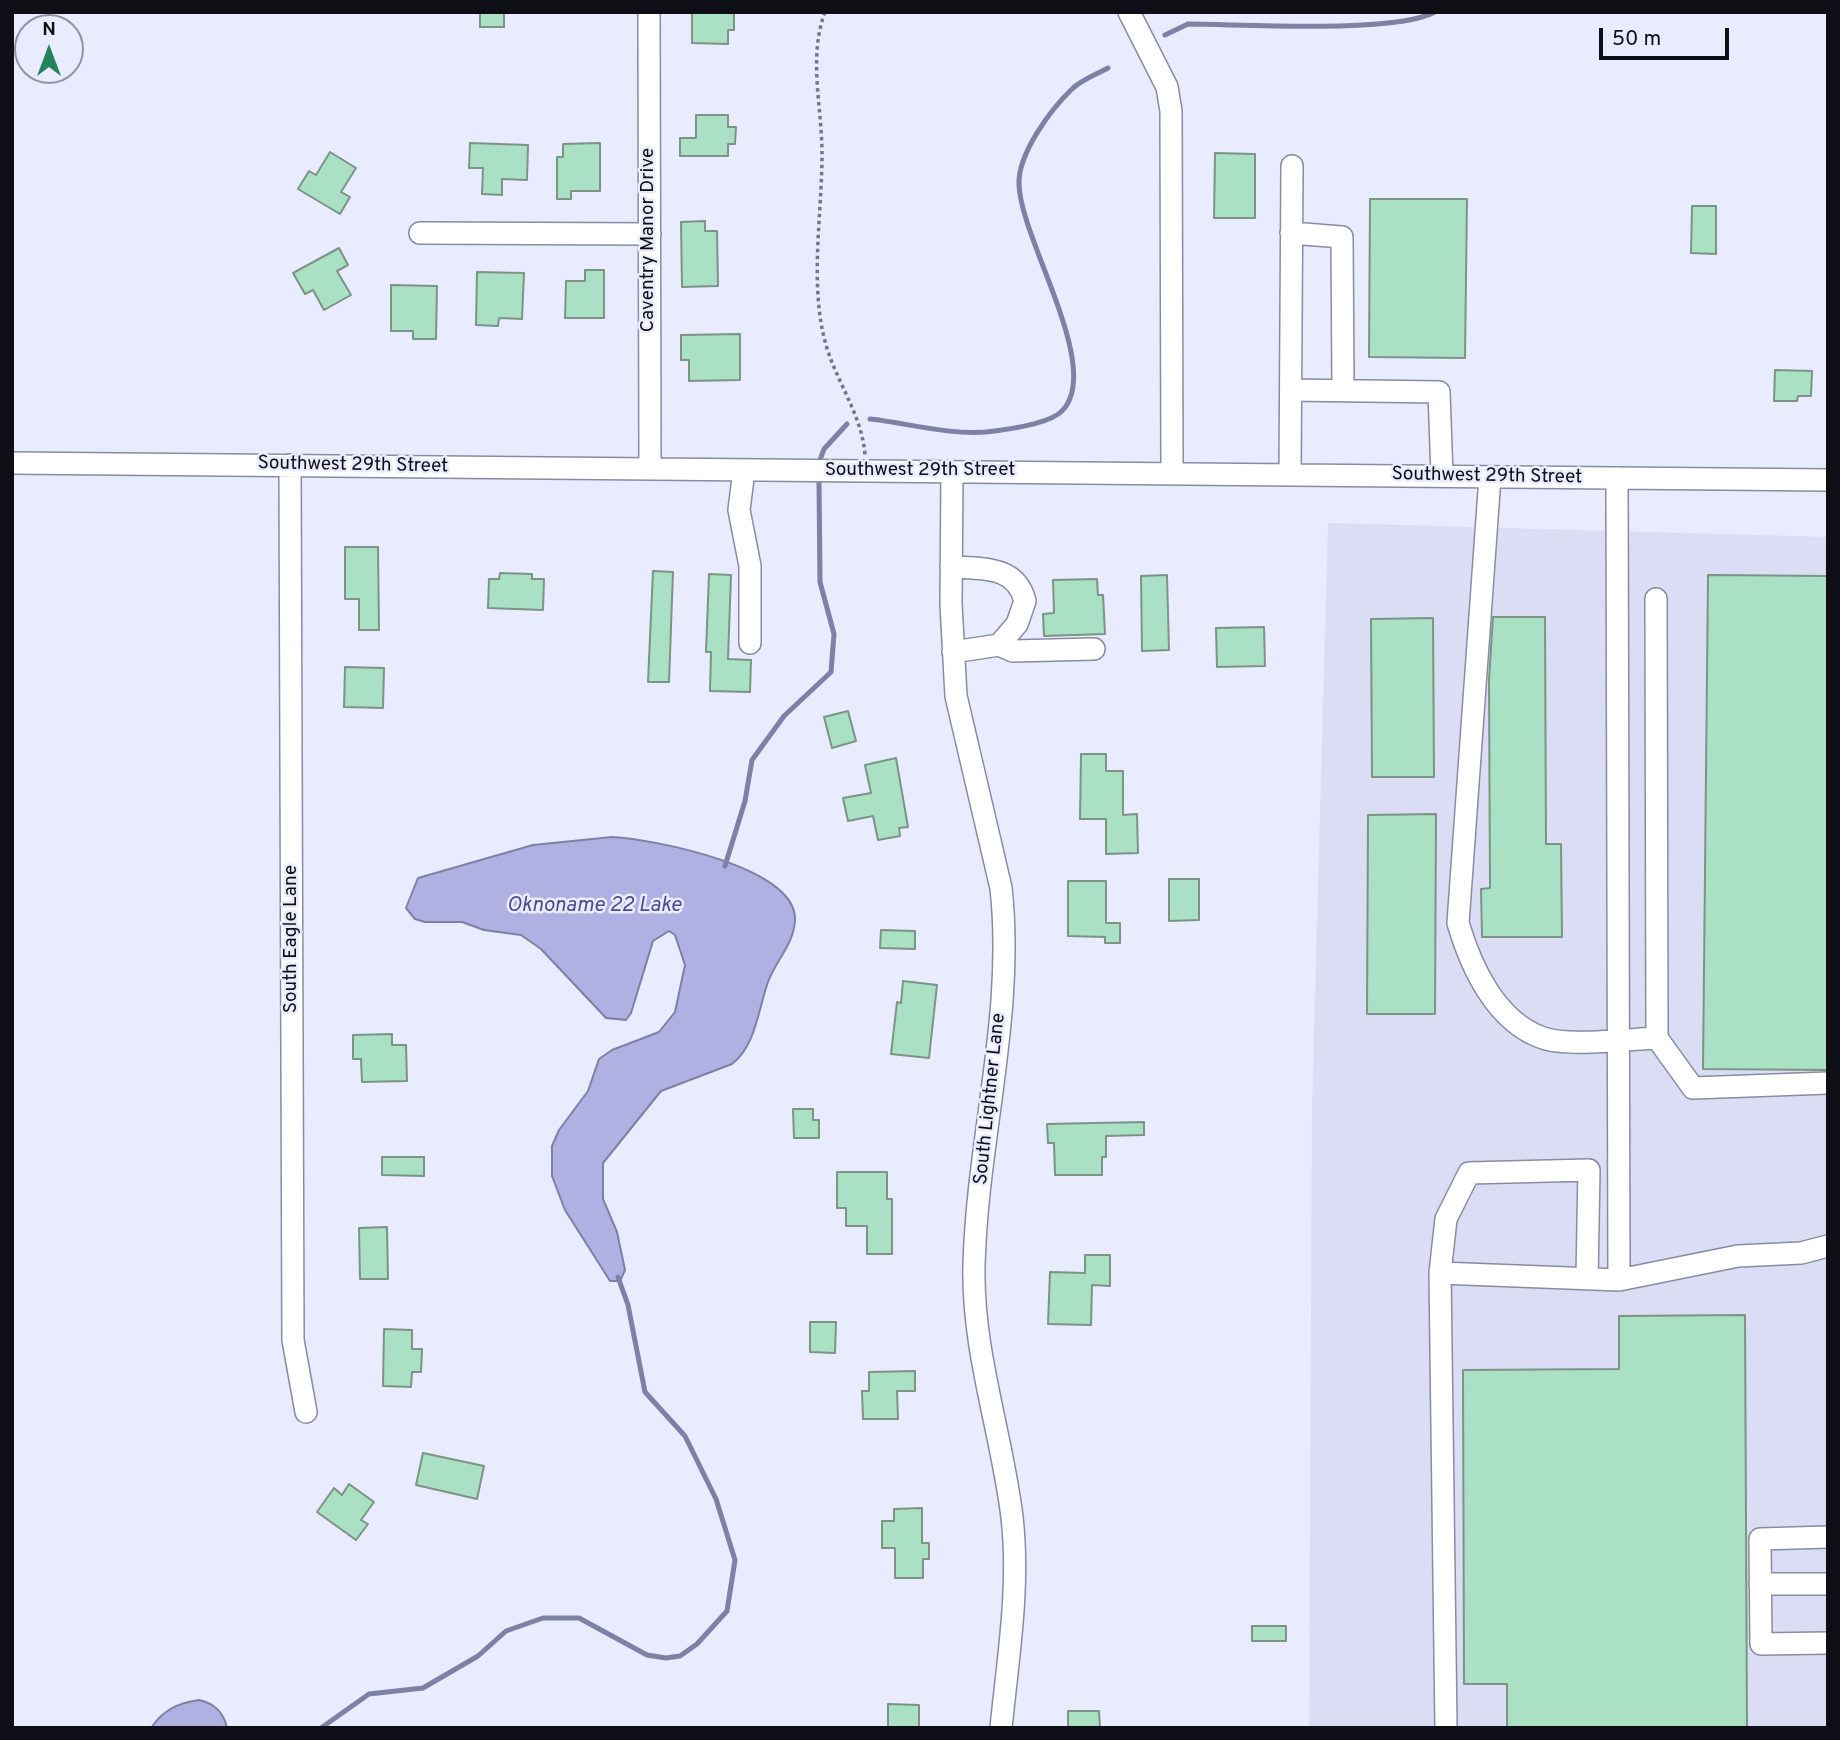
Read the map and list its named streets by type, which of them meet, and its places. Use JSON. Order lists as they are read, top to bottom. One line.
{"streets":{"street":["Caventry Manor Drive","Southwest 29th Street","South Eagle Lane","South Lightner Lane"]},"crossings":[["Caventry Manor Drive","Southwest 29th Street"],["Southwest 29th Street","South Eagle Lane"],["Southwest 29th Street","South Lightner Lane"]],"water":["Oknoname 22 Lake"],"scale_bar":"50 m","north":"top"}
